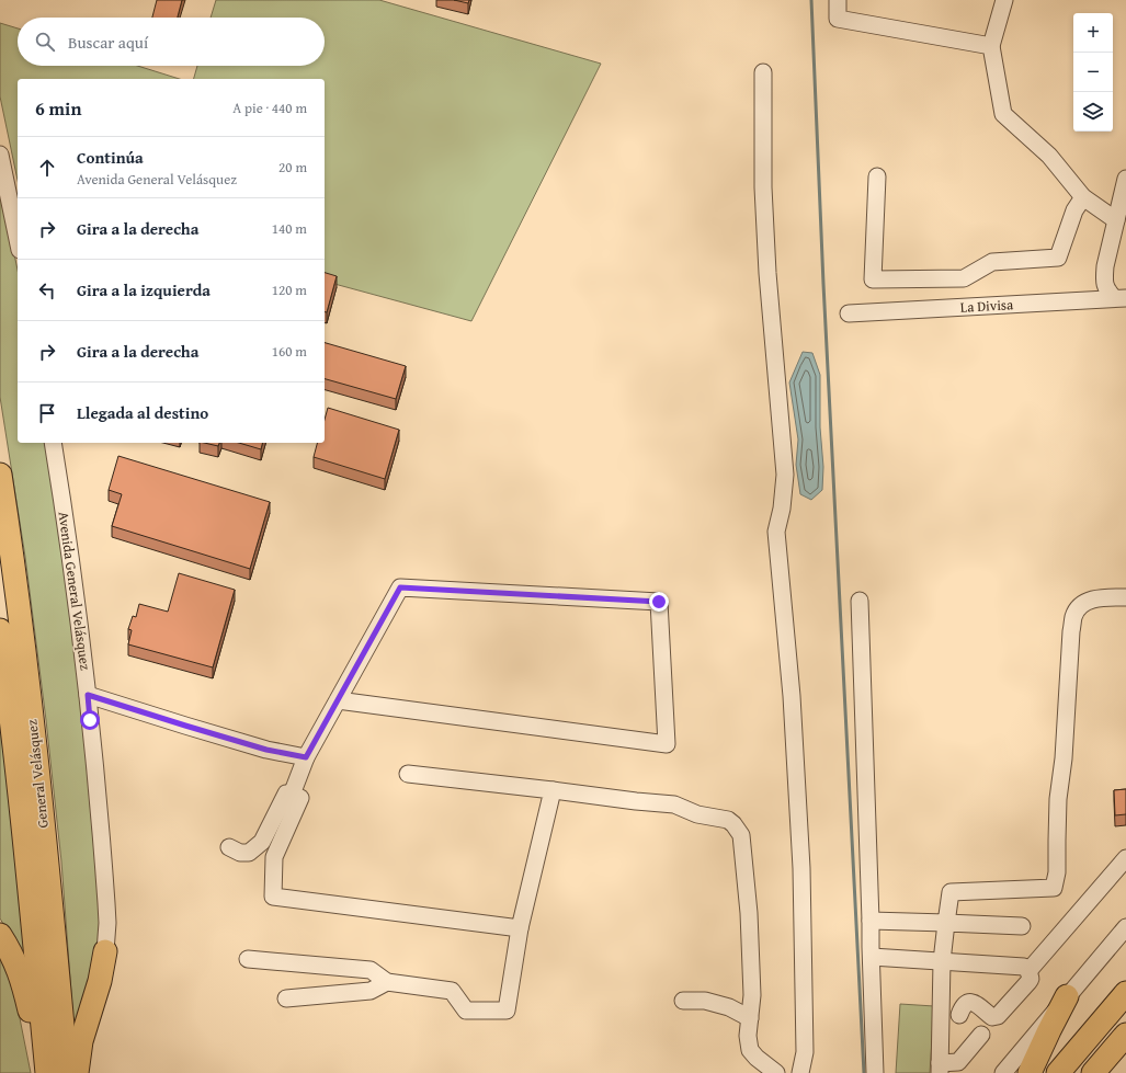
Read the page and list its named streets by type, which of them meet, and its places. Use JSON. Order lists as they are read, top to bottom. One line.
{"streets":{"highway":["General Velásquez"],"street":["La Divisa","Avenida General Velásquez"]},"page":{"map_buttons":["+","−"],"search":"Buscar aquí","heading":["6 min","A pie · 440 m"],"list":[["Continúa","Avenida General Velásquez","20 m"],["Gira a la derecha","140 m"],["Gira a la izquierda","120 m"],["Gira a la derecha","160 m"],"Llegada al destino"]}}
